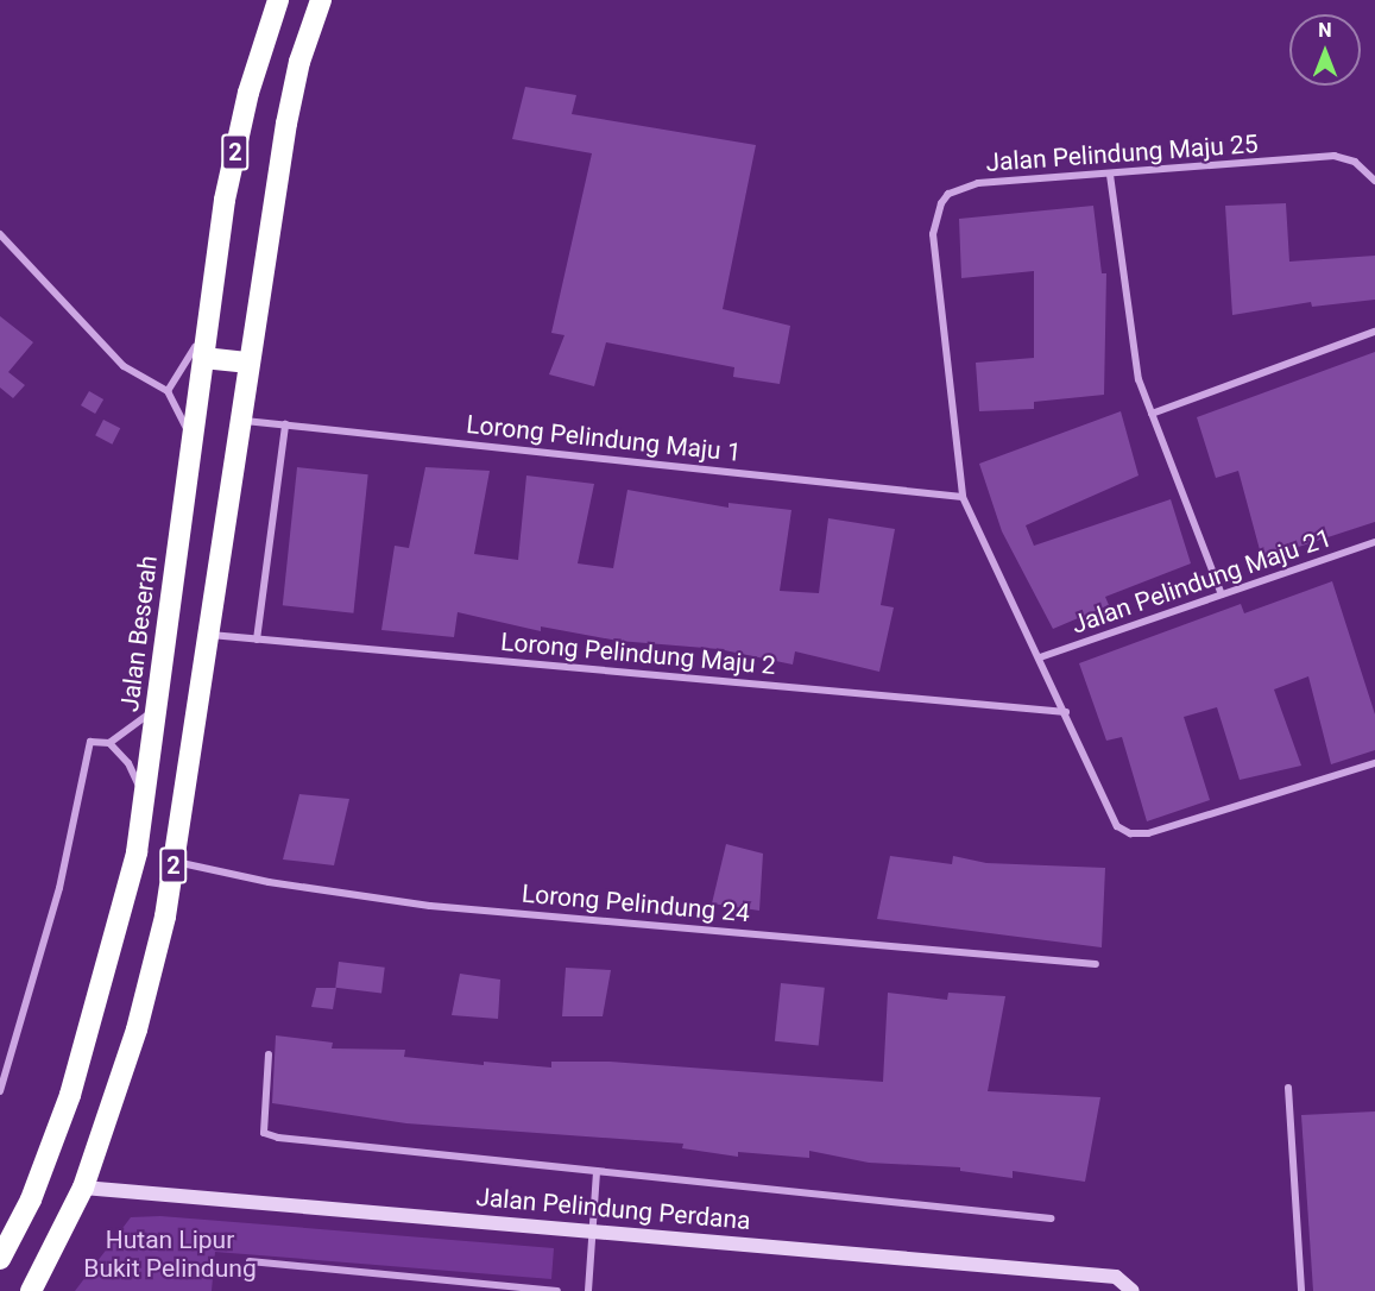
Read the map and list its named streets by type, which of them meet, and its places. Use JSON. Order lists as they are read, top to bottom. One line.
{"streets":{"highway":["2","Jalan Beserah"],"street":["Jalan Pelindung Maju 25","Lorong Pelindung Maju 1","Jalan Pelindung Maju 21","Lorong Pelindung Maju 2","Lorong Pelindung 24","Jalan Pelindung Perdana"]},"crossings":[["2","Lorong Pelindung Maju 1"],["2","Lorong Pelindung Maju 2"],["2","Lorong Pelindung 24"],["2","Jalan Pelindung Perdana"],["Jalan Pelindung Maju 25","Lorong Pelindung Maju 1"],["Jalan Pelindung Maju 25","Jalan Pelindung Maju 21"],["Jalan Pelindung Maju 25","Lorong Pelindung Maju 2"]],"parks":["Hutan Lipur Bukit Pelindung"],"north":"top"}
